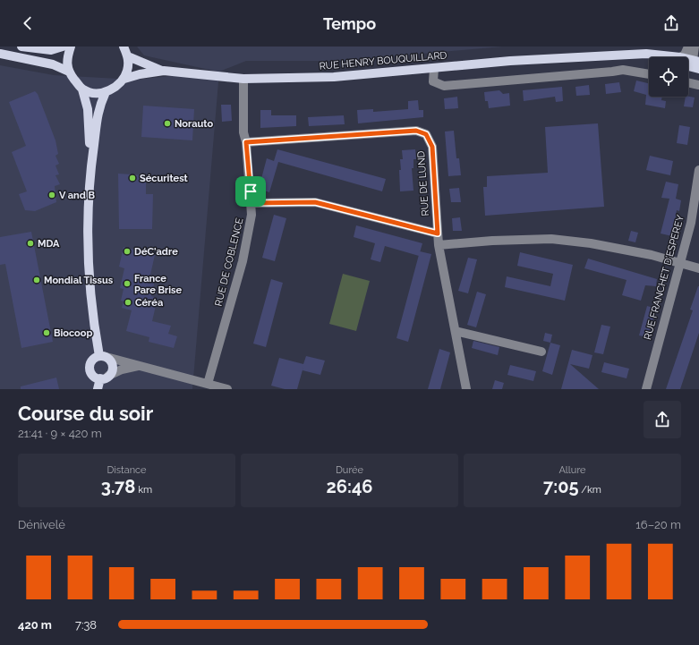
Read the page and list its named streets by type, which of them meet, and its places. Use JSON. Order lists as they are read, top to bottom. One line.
{"streets":{"main road":["RUE HENRY BOUQUILLARD"],"street":["RUE DE LUND","RUE DE COBLENCE","RUE FRANCHET D'ESPEREY"]},"crossings":[["RUE HENRY BOUQUILLARD","RUE DE COBLENCE"],["RUE DE LUND","RUE DE COBLENCE"]],"places":["Norauto","Sécuritest","V and B","MDA","DéC'adre","Mondial Tissus","France Pare Brise","Céréa","Biocoop"],"page":{"header":"Tempo","heading":["Course du soir","21:41 · 9 × 420 m"],"stats":[["Distance","3.78 km"],["Durée","26:46"],["Allure","7:05 /km"]],"chart":["Dénivelé","16–20 m"],"list":[{"name":"420 m","note":"7:38"}]}}
